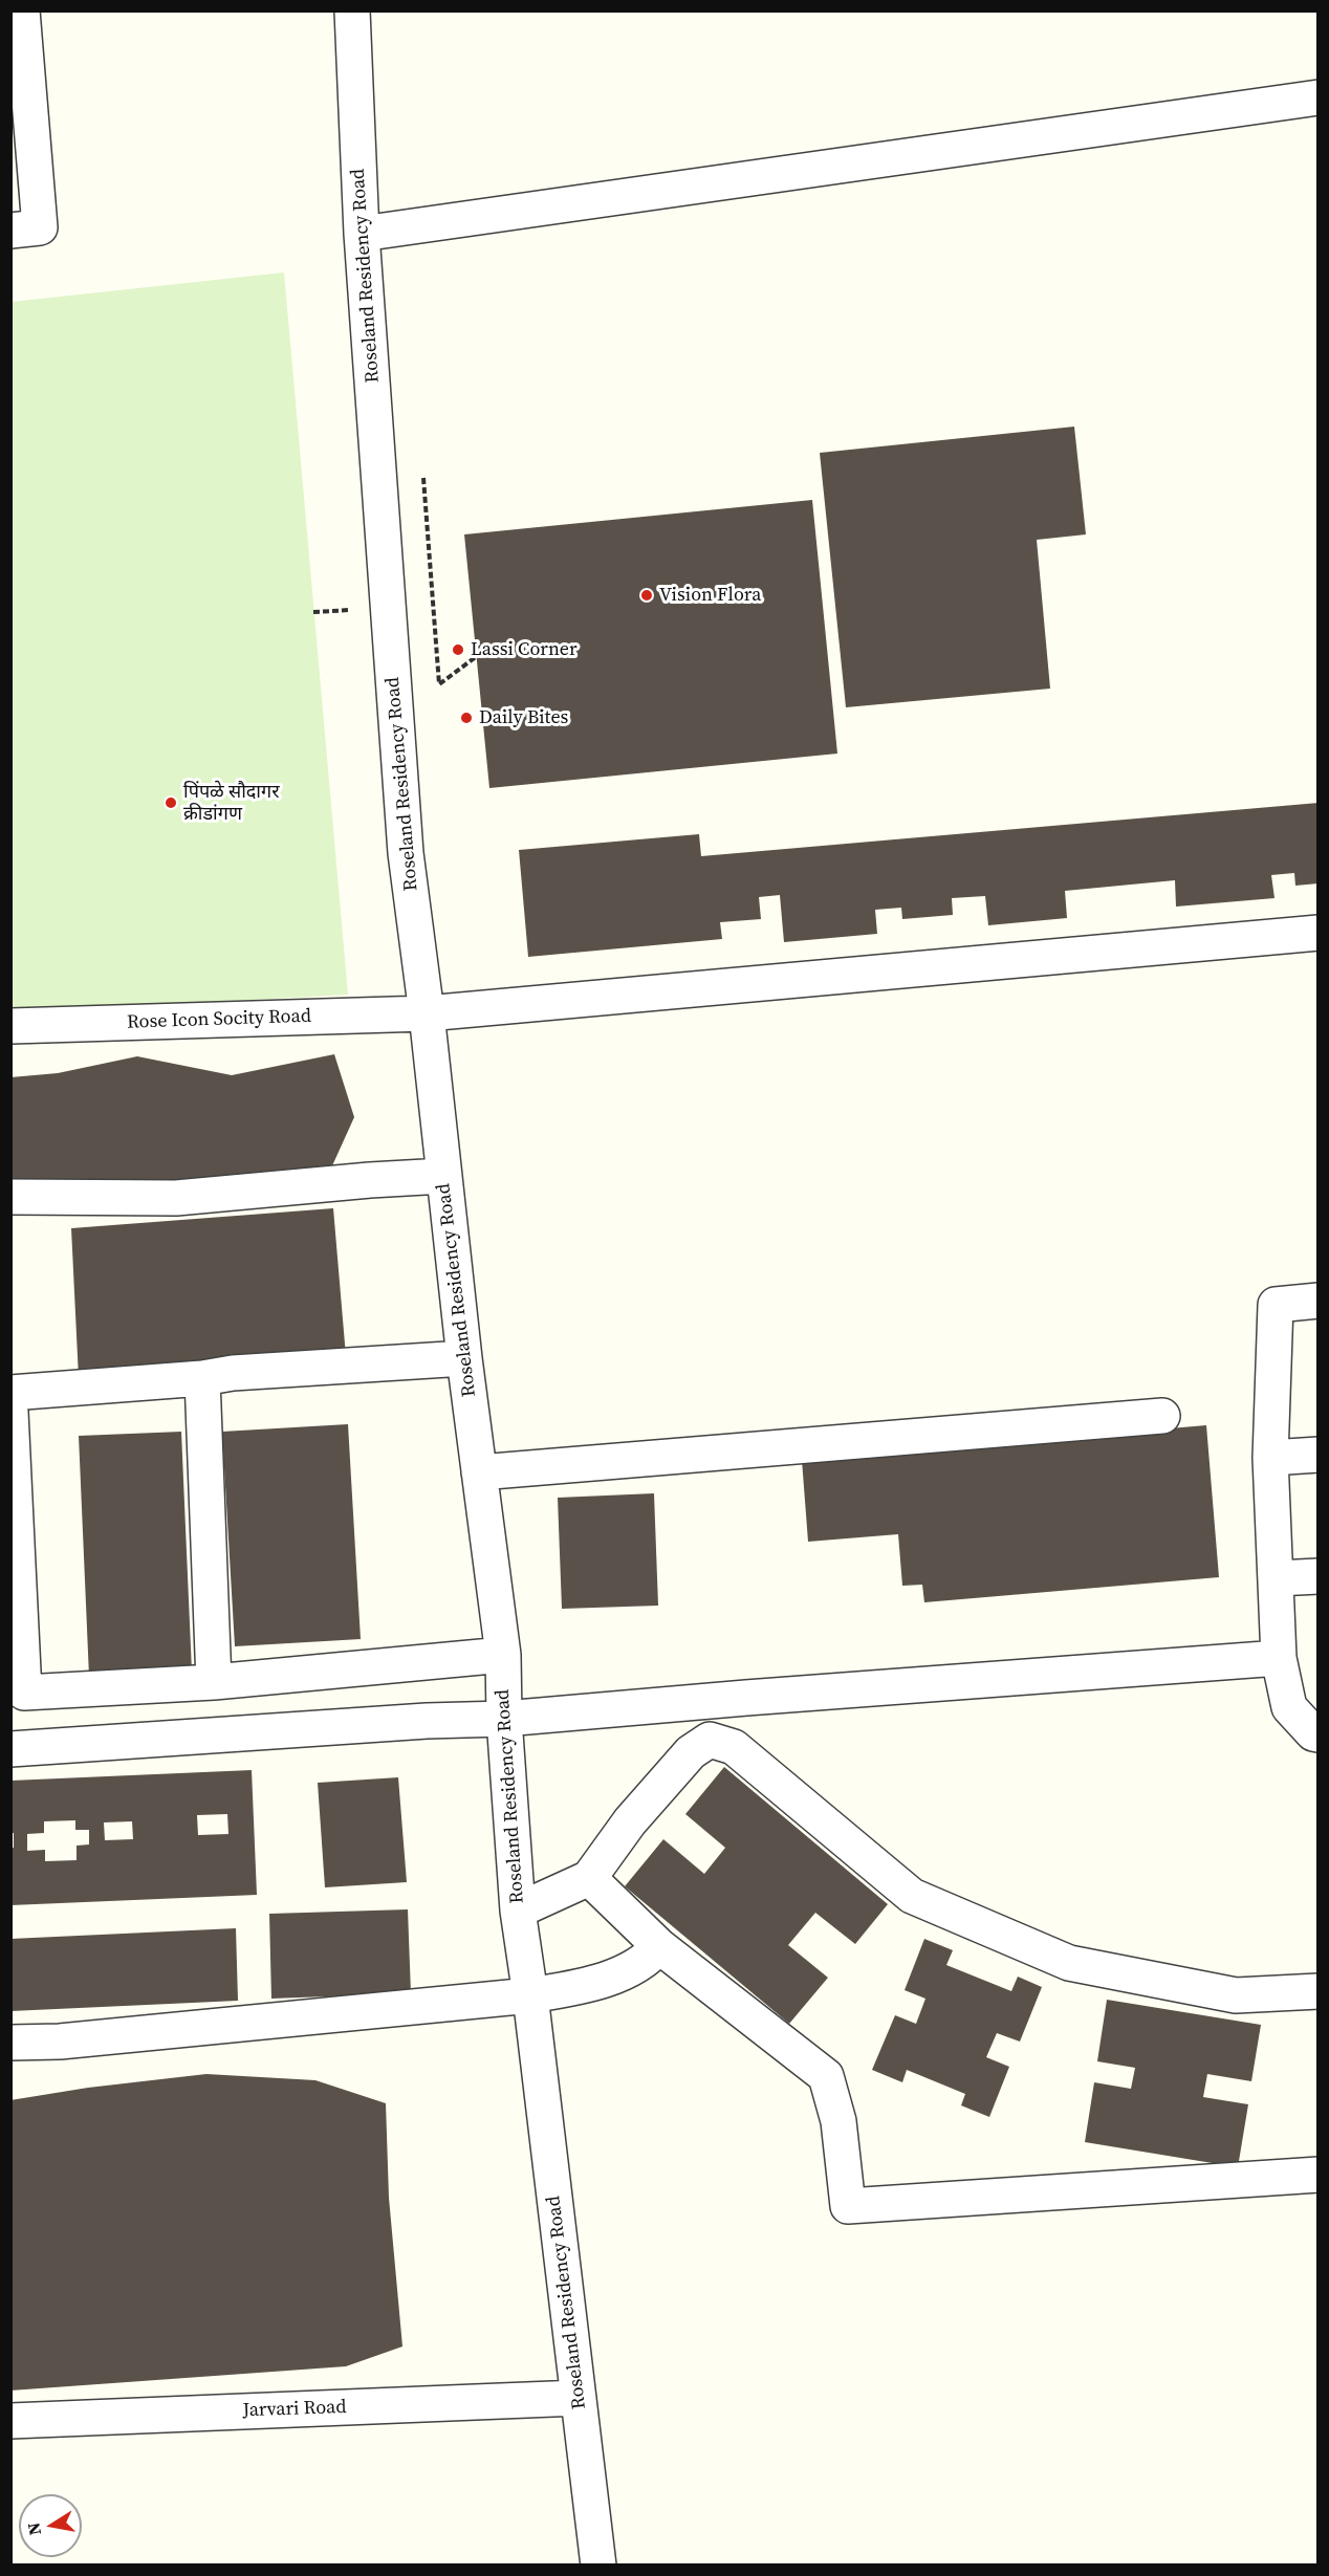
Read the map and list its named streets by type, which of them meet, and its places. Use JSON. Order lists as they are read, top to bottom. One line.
{"streets":{"street":["Roseland Residency Road","Rose Icon Socity Road","Jarvari Road"]},"crossings":[["Roseland Residency Road","Rose Icon Socity Road"],["Roseland Residency Road","Jarvari Road"]],"places":["Vision Flora","Lassi Corner","Daily Bites","पिंपळे सौदागर क्रीडांगण"],"north":"left"}
